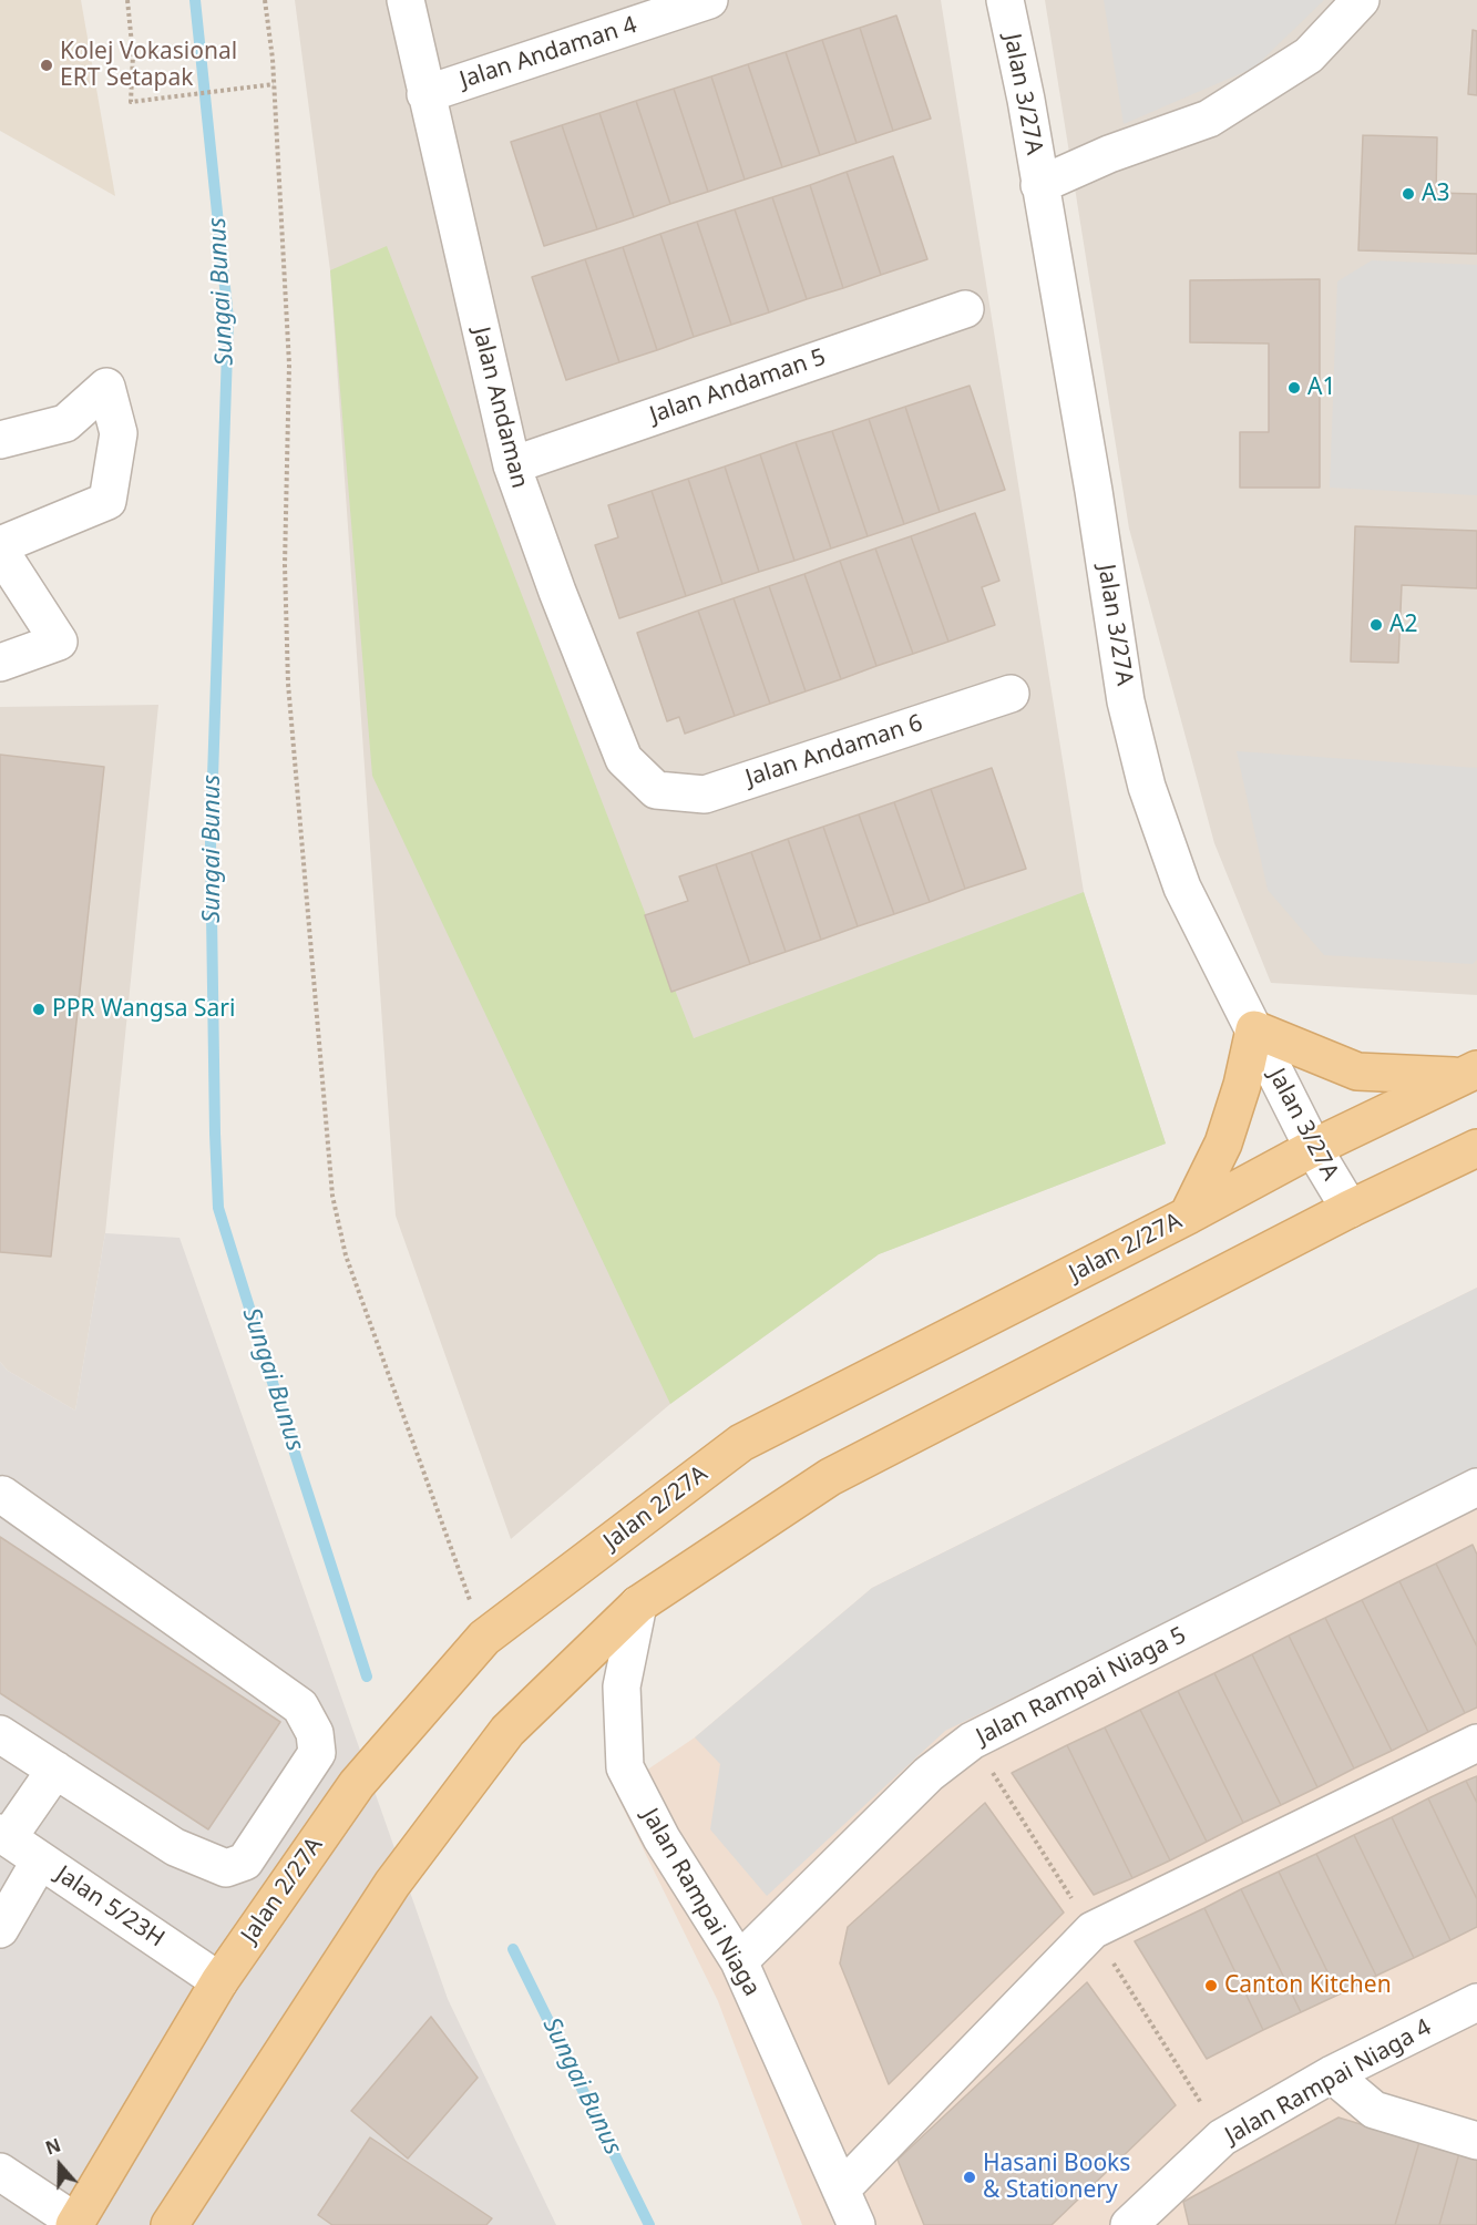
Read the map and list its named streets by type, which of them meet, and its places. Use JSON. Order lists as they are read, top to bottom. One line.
{"streets":{"main road":["Jalan 2/27A"],"street":["Jalan Andaman 4","Jalan 3/27A","Jalan Andaman 5","Jalan Andaman","Jalan Andaman 6","Jalan Rampai Niaga 5","Jalan Rampai Niaga","Jalan 5/23H","Jalan Rampai Niaga 4"]},"crossings":[["Jalan Andaman 4","Jalan Andaman"],["Jalan 3/27A","Jalan 2/27A"],["Jalan Andaman 5","Jalan Andaman"],["Jalan Andaman","Jalan Andaman 6"],["Jalan 2/27A","Jalan 5/23H"],["Jalan Rampai Niaga 5","Jalan Rampai Niaga"]],"water":["Sungai Bunus"],"places":["Kolej Vokasional ERT Setapak","A3","A1","A2","PPR Wangsa Sari","Canton Kitchen","Hasani Books & Stationery"],"north":"top"}
